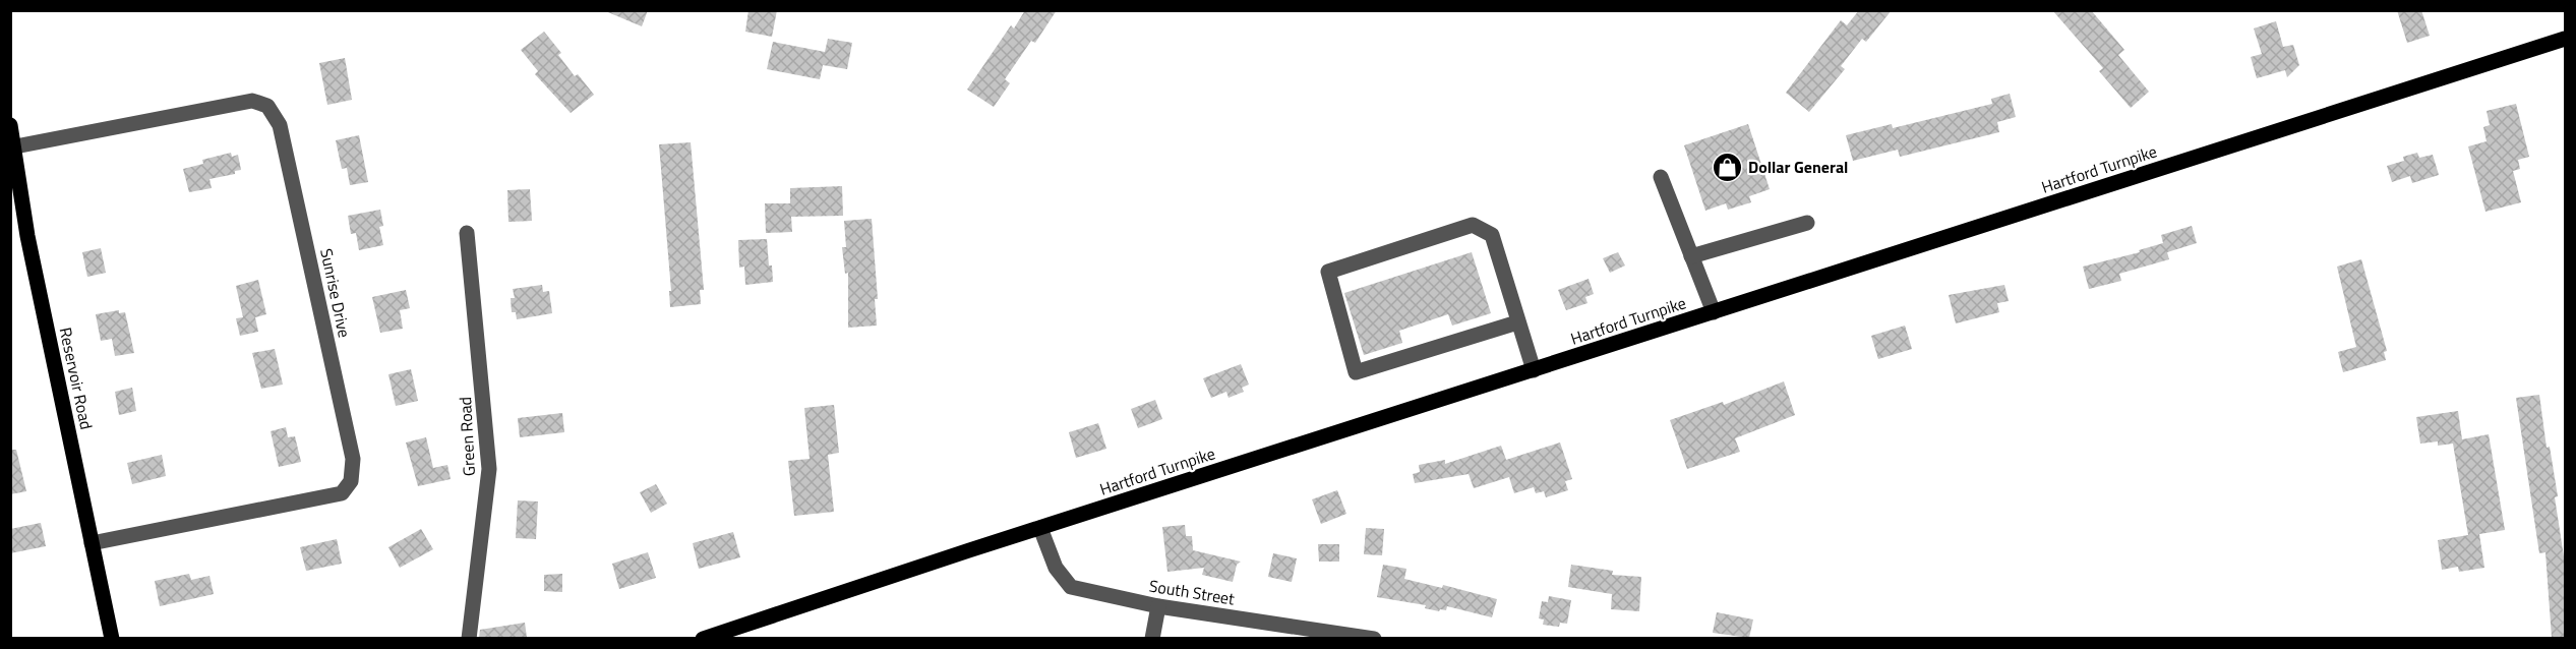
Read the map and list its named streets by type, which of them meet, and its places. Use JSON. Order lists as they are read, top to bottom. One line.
{"streets":{"main road":["Hartford Turnpike","Reservoir Road"],"street":["Sunrise Drive","Green Road","South Street"]},"crossings":[["Hartford Turnpike","South Street"],["Sunrise Drive","Reservoir Road"]],"places":{"shop":["Dollar General"]}}
